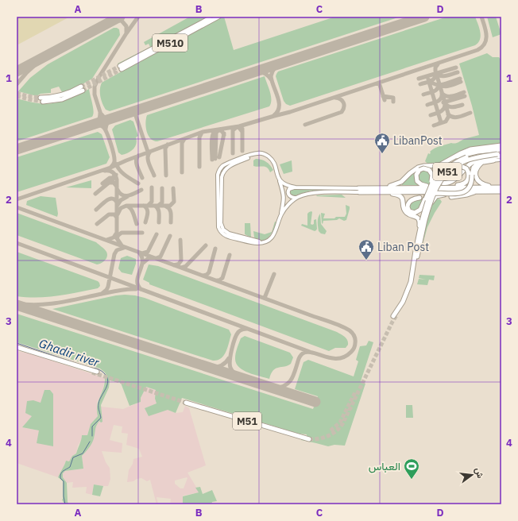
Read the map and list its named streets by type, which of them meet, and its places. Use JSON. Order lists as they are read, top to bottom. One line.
{"streets":{"highway":["M510","M51"]},"water":["Ghadir river"],"places":{"public building":["LibanPost","Liban Post"],"sports":["العباس"]},"north":"right","grid":{"columns":["A","B","C","D"],"rows":["1","2","3","4"]}}
